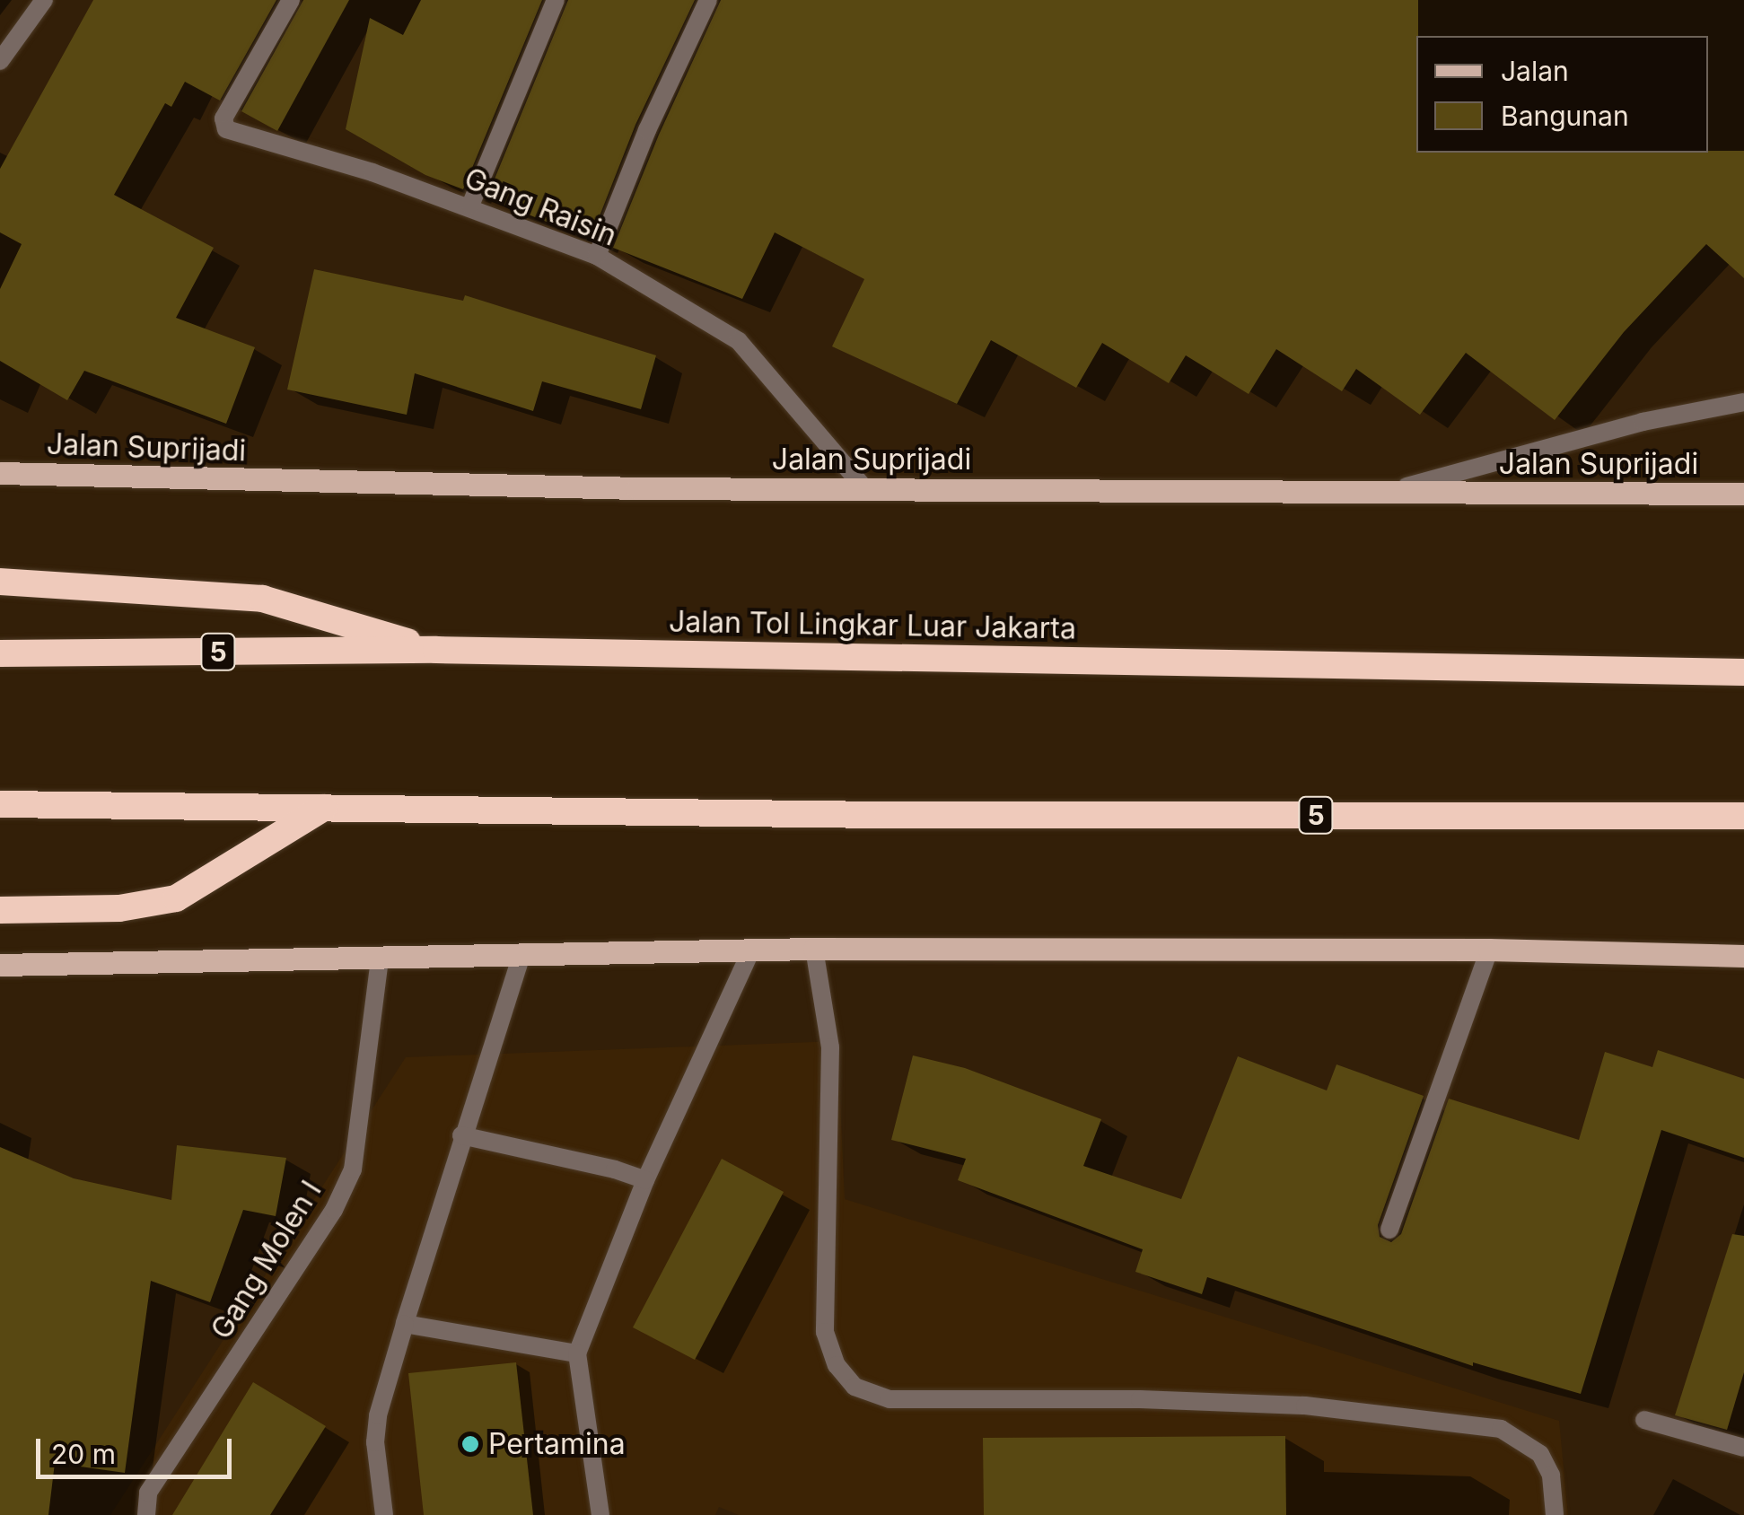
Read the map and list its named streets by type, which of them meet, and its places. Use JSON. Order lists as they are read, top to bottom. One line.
{"streets":{"highway":["Jalan Tol Lingkar Luar Jakarta","5"],"main road":["Jalan Suprijadi"],"street":["Gang Raisin","Gang Molen I"]},"crossings":[["Gang Raisin","Jalan Suprijadi"]],"places":["Pertamina"],"legend":["Jalan","Bangunan"],"scale_bar":"20 m"}
